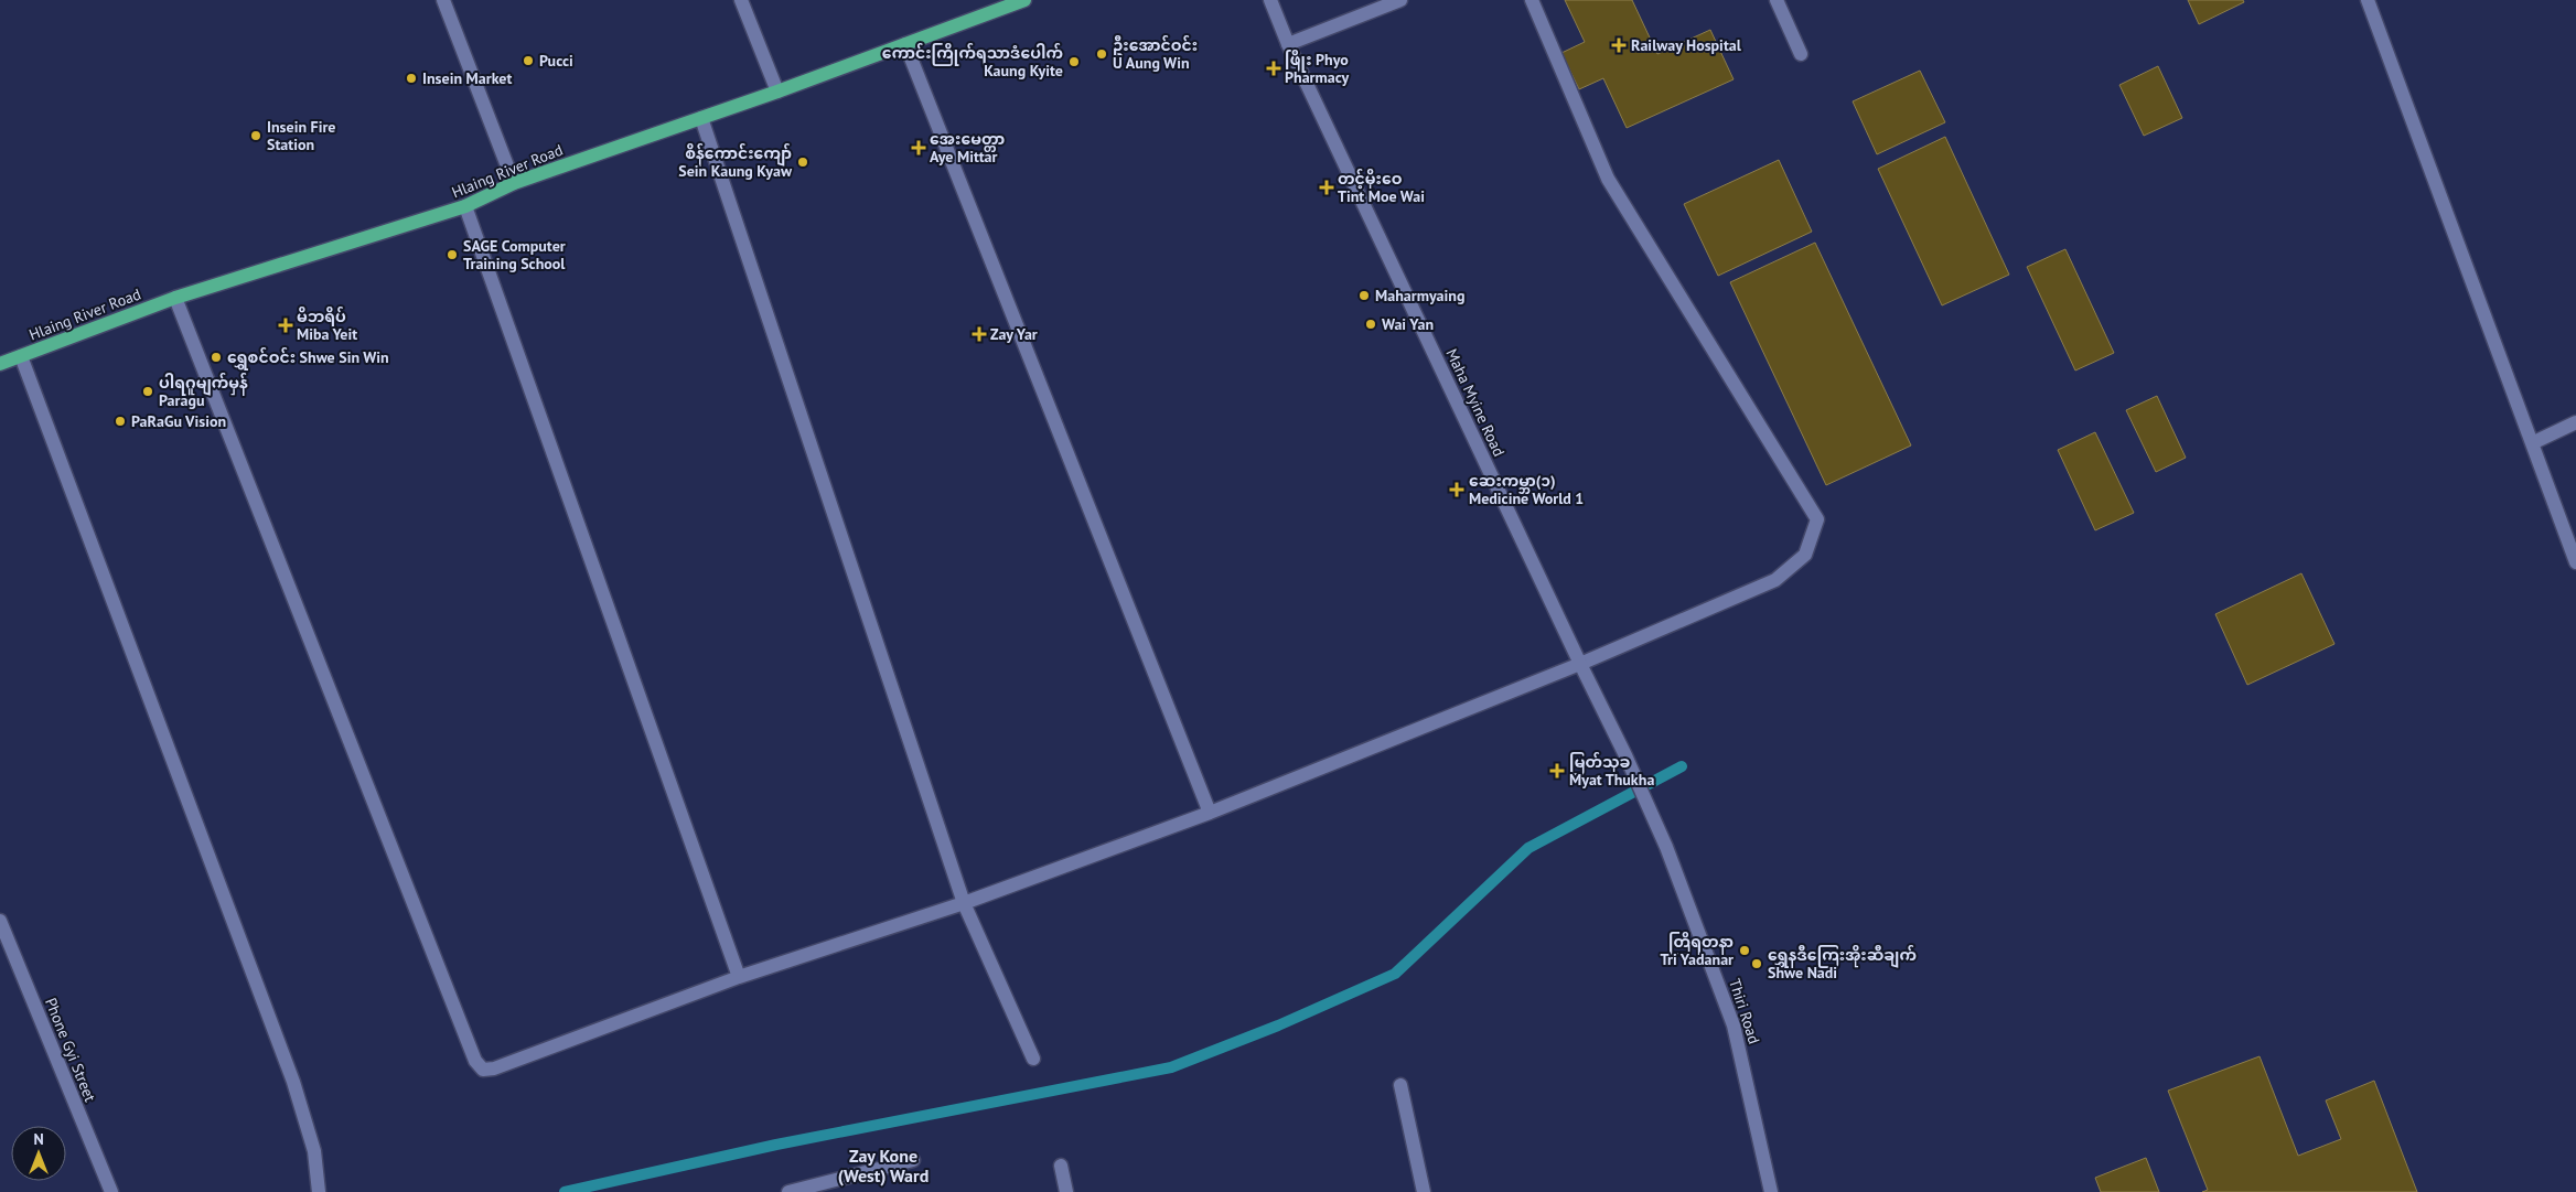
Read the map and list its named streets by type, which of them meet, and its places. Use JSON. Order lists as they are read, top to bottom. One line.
{"streets":{"main road":["Hlaing River Road"],"street":["Maha Myine Road","Thiri Road","Phone Gyi Street"]},"crossings":[["Maha Myine Road","Thiri Road"]],"districts":["Zay Kone (West) Ward"],"places":{"health":["Railway Hospital","ဖြိုး Phyo Pharmacy","အေးမေတ္တာ Aye Mittar","တင့်မိုးဝေ Tint Moe Wai","မိဘရိပ် Miba Yeit","Zay Yar","ဆေးကမ္ဘာ(၁) Medicine World 1","မြတ်သုခ Myat Thukha"],"other":["ဦးအောင်ဝင်း U Aung Win","Pucci","ကောင်းကြိုက်ရသာဒံပေါက် Kaung Kyite","Insein Market","Insein Fire Station","စိန်ကောင်းကျော် Sein Kaung Kyaw","SAGE Computer Training School","Maharmyaing","Wai Yan","ရွှေစင်ဝင်း Shwe Sin Win","ပါရဂူမျက်မှန် Paragu","PaRaGu Vision","တြိရတနာ Tri Yadanar","ရွှေနဒီကြေးအိုးဆီချက် Shwe Nadi"]},"north":"top"}
